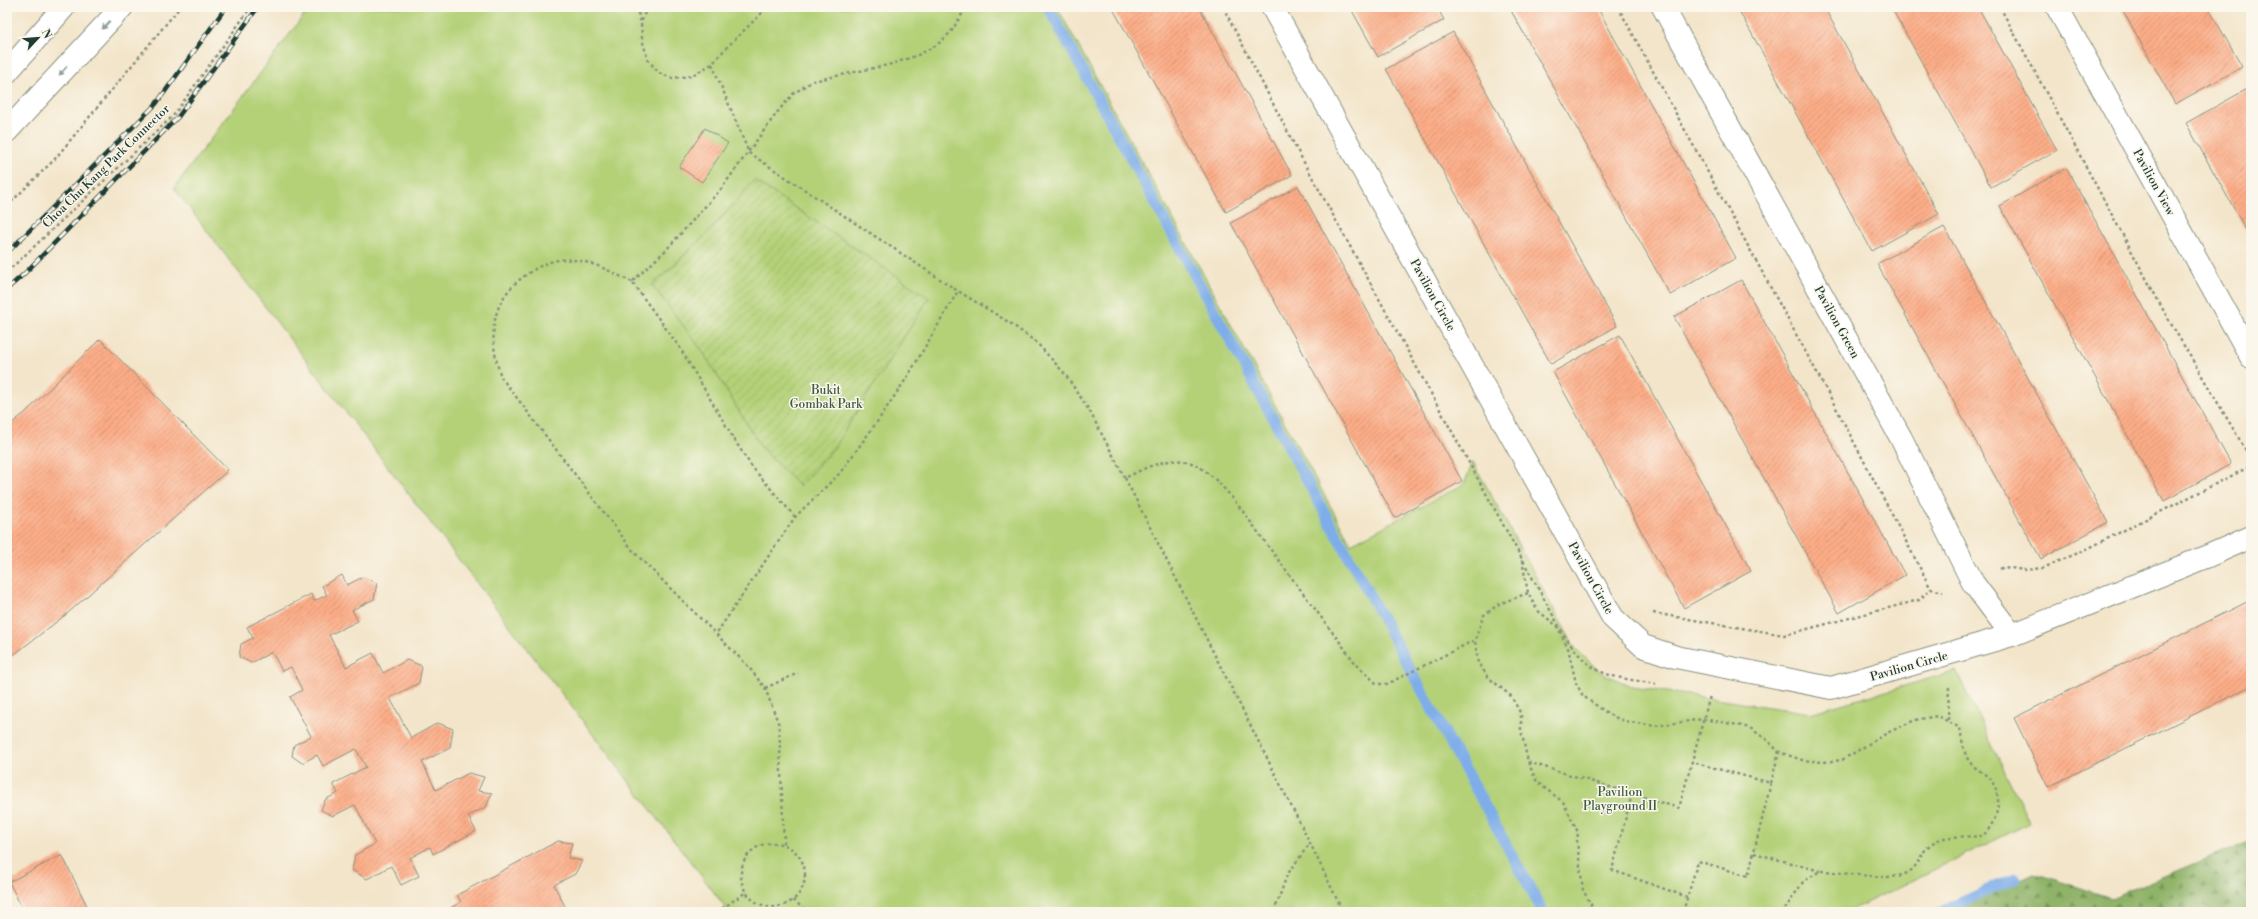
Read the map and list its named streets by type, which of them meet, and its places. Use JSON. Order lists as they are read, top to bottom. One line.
{"streets":{"street":["Pavilion View","Pavilion Circle","Pavilion Green"],"path":["Choa Chu Kang Park Connector"]},"crossings":[["Pavilion Circle","Pavilion Green"]],"parks":["Bukit Gombak Park","Pavilion Playground II"],"north":"top right"}
